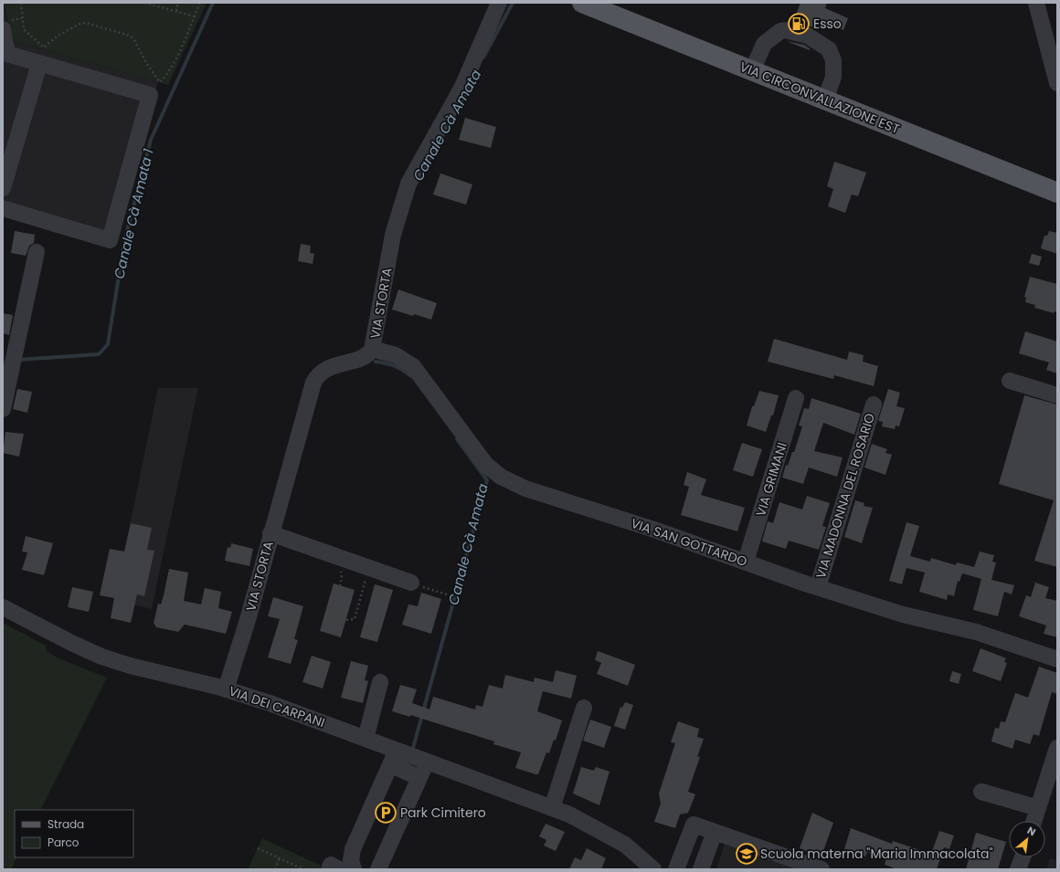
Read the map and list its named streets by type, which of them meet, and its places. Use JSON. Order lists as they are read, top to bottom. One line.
{"streets":{"main road":["VIA CIRCONVALLAZIONE EST"],"street":["VIA STORTA","VIA GRIMANI","VIA MADONNA DEL ROSARIO","VIA SAN GOTTARDO","VIA DEI CARPANI"]},"crossings":[["VIA STORTA","VIA SAN GOTTARDO"],["VIA STORTA","VIA DEI CARPANI"],["VIA GRIMANI","VIA SAN GOTTARDO"],["VIA MADONNA DEL ROSARIO","VIA SAN GOTTARDO"]],"water":["Canale Cà Amata","Canale Cà Amata 1"],"places":{"fuel station":["Esso"],"parking":["Park Cimitero"],"school or university":["Scuola materna \"Maria Immacolata\""]},"legend":["Strada","Parco"],"north":"top right"}
